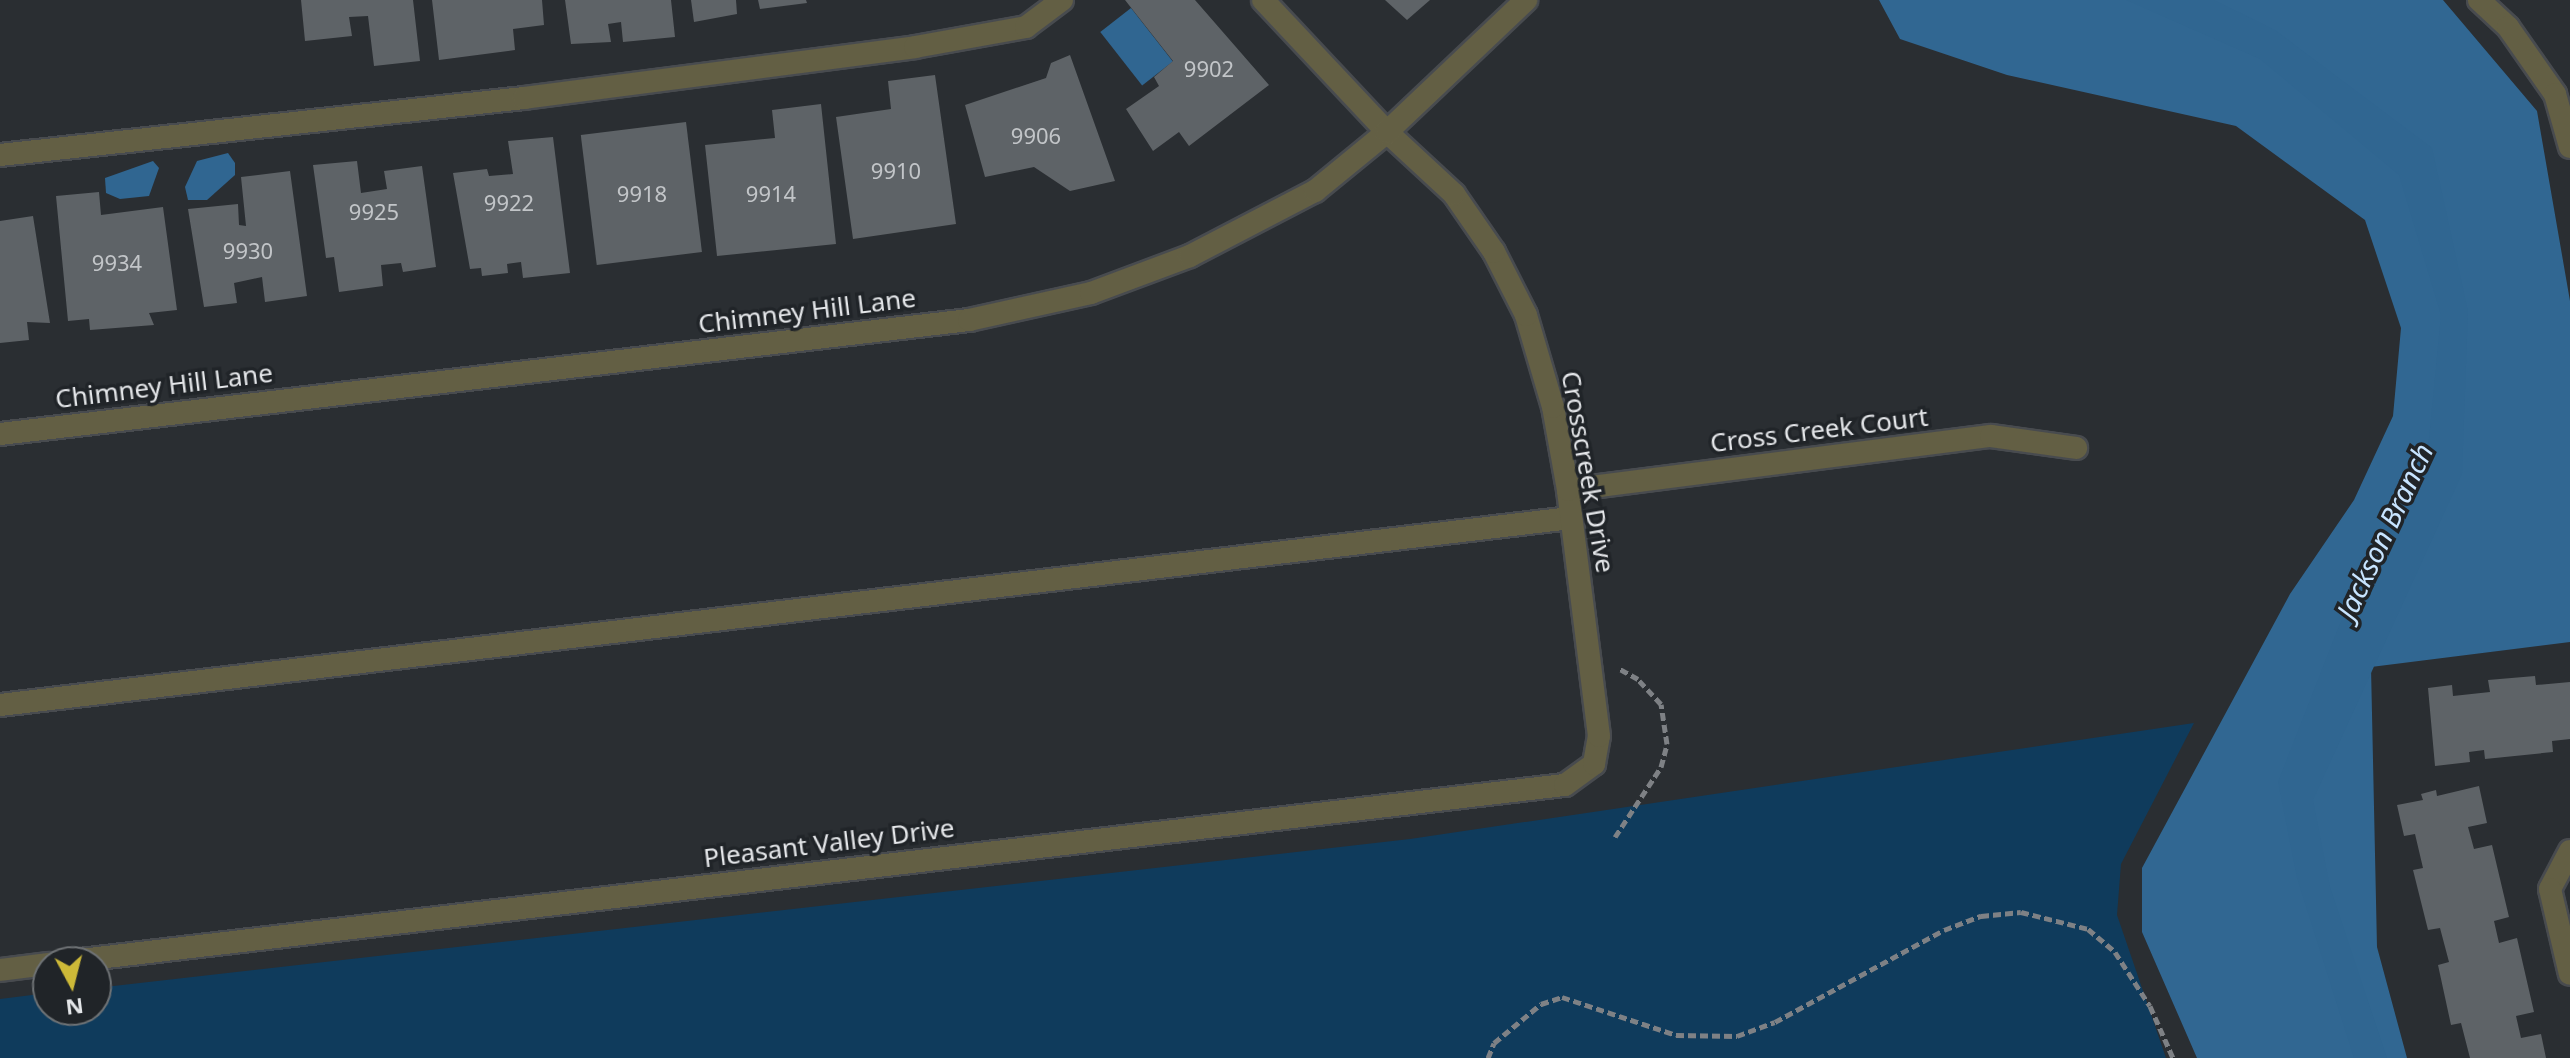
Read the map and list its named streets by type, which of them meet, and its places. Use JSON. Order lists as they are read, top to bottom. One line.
{"streets":{"street":["Chimney Hill Lane","Cross Creek Court","Crosscreek Drive","Pleasant Valley Drive"]},"crossings":[["Chimney Hill Lane","Crosscreek Drive"],["Cross Creek Court","Crosscreek Drive"],["Crosscreek Drive","Pleasant Valley Drive"]],"water":["Jackson Branch"],"house_numbers":["9902","9906","9910","9918","9914","9922","9925","9930","9934"],"north":"bottom"}
